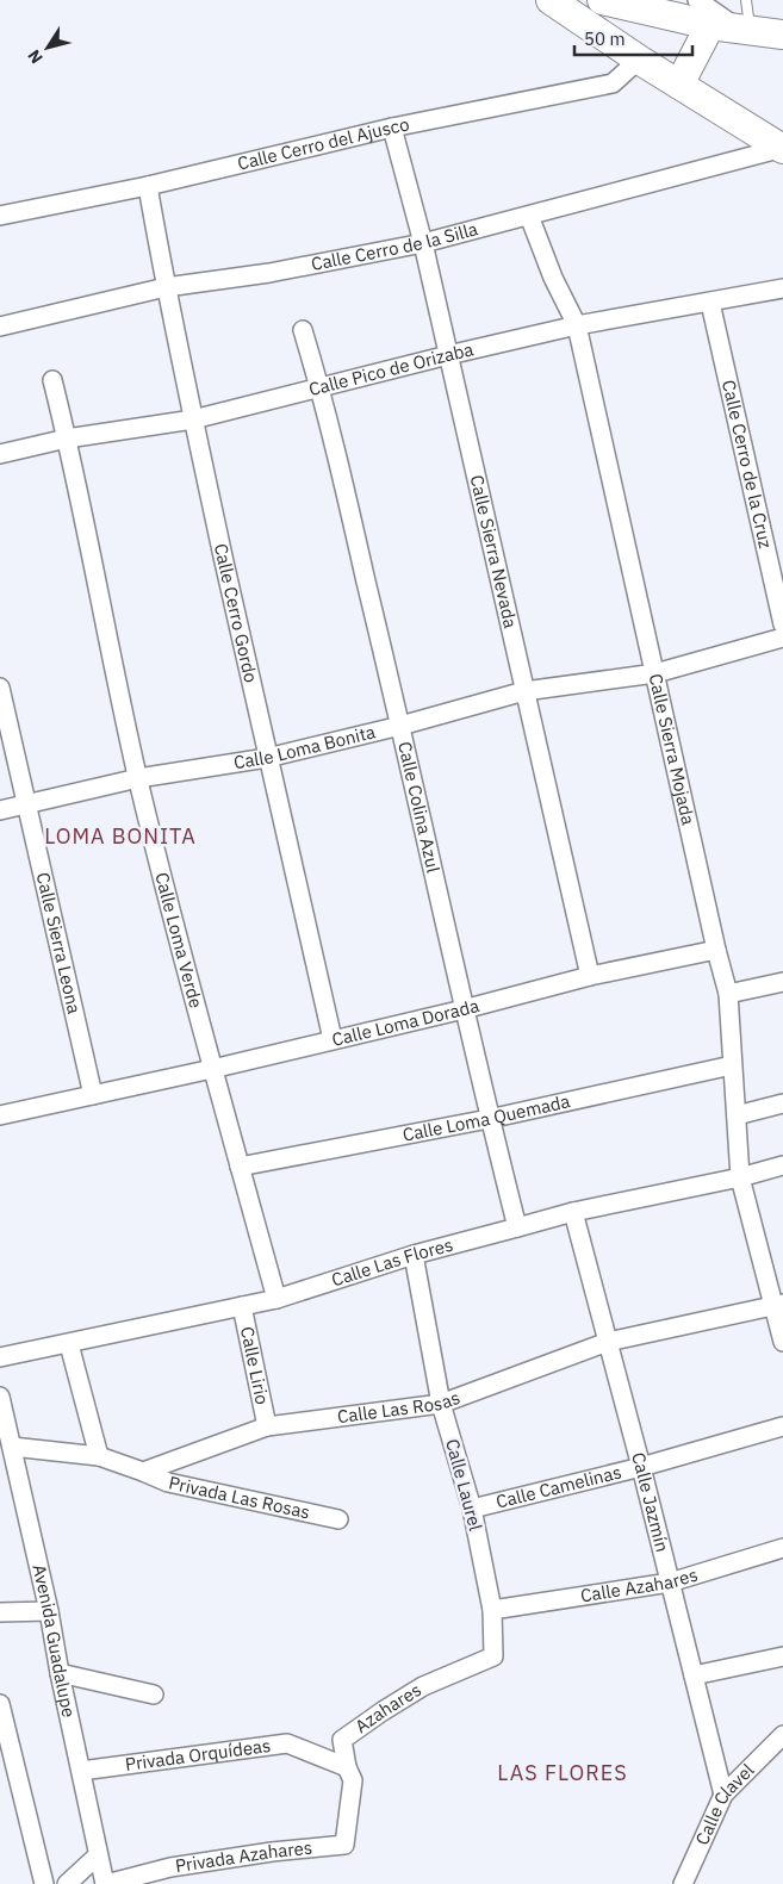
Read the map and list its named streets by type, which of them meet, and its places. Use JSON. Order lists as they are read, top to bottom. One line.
{"streets":{"street":["Calle Cerro del Ajusco","Calle Cerro de la Silla","Calle Pico de Orizaba","Calle Cerro de la Cruz","Calle Sierra Nevada","Calle Cerro Gordo","Calle Loma Bonita","Calle Sierra Mojada","Calle Colina Azul","Calle Loma Verde","Calle Sierra Leona","Calle Loma Dorada","Calle Loma Quemada","Calle Las Flores","Calle Lirio","Calle Las Rosas","Calle Laurel","Calle Camelinas","Privada Las Rosas","Calle Jazmín","Calle Azahares","Avenida Guadalupe","Azahares","Privada Orquídeas","Calle Clavel","Privada Azahares"]},"crossings":[["Calle Cerro del Ajusco","Calle Sierra Nevada"],["Calle Cerro del Ajusco","Calle Cerro Gordo"],["Calle Cerro de la Silla","Calle Sierra Nevada"],["Calle Cerro de la Silla","Calle Cerro Gordo"],["Calle Cerro de la Silla","Calle Sierra Mojada"],["Calle Pico de Orizaba","Calle Cerro de la Cruz"],["Calle Pico de Orizaba","Calle Sierra Nevada"],["Calle Pico de Orizaba","Calle Cerro Gordo"],["Calle Pico de Orizaba","Calle Sierra Mojada"],["Calle Pico de Orizaba","Calle Colina Azul"],["Calle Pico de Orizaba","Calle Loma Verde"],["Calle Sierra Nevada","Calle Loma Bonita"],["Calle Sierra Nevada","Calle Loma Dorada"],["Calle Cerro Gordo","Calle Loma Bonita"],["Calle Cerro Gordo","Calle Loma Dorada"],["Calle Loma Bonita","Calle Sierra Mojada"],["Calle Loma Bonita","Calle Colina Azul"],["Calle Loma Bonita","Calle Loma Verde"],["Calle Loma Bonita","Calle Sierra Leona"],["Calle Sierra Mojada","Calle Loma Dorada"],["Calle Sierra Mojada","Calle Loma Quemada"],["Calle Sierra Mojada","Calle Las Flores"],["Calle Colina Azul","Calle Loma Dorada"],["Calle Colina Azul","Calle Loma Quemada"],["Calle Colina Azul","Calle Las Flores"],["Calle Loma Verde","Calle Loma Dorada"],["Calle Loma Verde","Calle Loma Quemada"],["Calle Loma Verde","Calle Las Flores"],["Calle Sierra Leona","Calle Loma Dorada"],["Calle Las Flores","Calle Lirio"],["Calle Las Flores","Calle Laurel"],["Calle Las Flores","Calle Jazmín"],["Calle Lirio","Calle Las Rosas"],["Calle Las Rosas","Calle Laurel"],["Calle Las Rosas","Privada Las Rosas"],["Calle Las Rosas","Calle Jazmín"],["Calle Laurel","Calle Camelinas"],["Calle Laurel","Calle Azahares"],["Calle Laurel","Azahares"],["Calle Camelinas","Calle Jazmín"],["Calle Jazmín","Calle Azahares"],["Calle Jazmín","Calle Clavel"],["Calle Azahares","Azahares"],["Avenida Guadalupe","Privada Orquídeas"],["Avenida Guadalupe","Privada Azahares"],["Azahares","Privada Orquídeas"],["Azahares","Privada Azahares"]],"districts":["LOMA BONITA","LAS FLORES"],"scale_bar":"50 m","north":"bottom left"}
